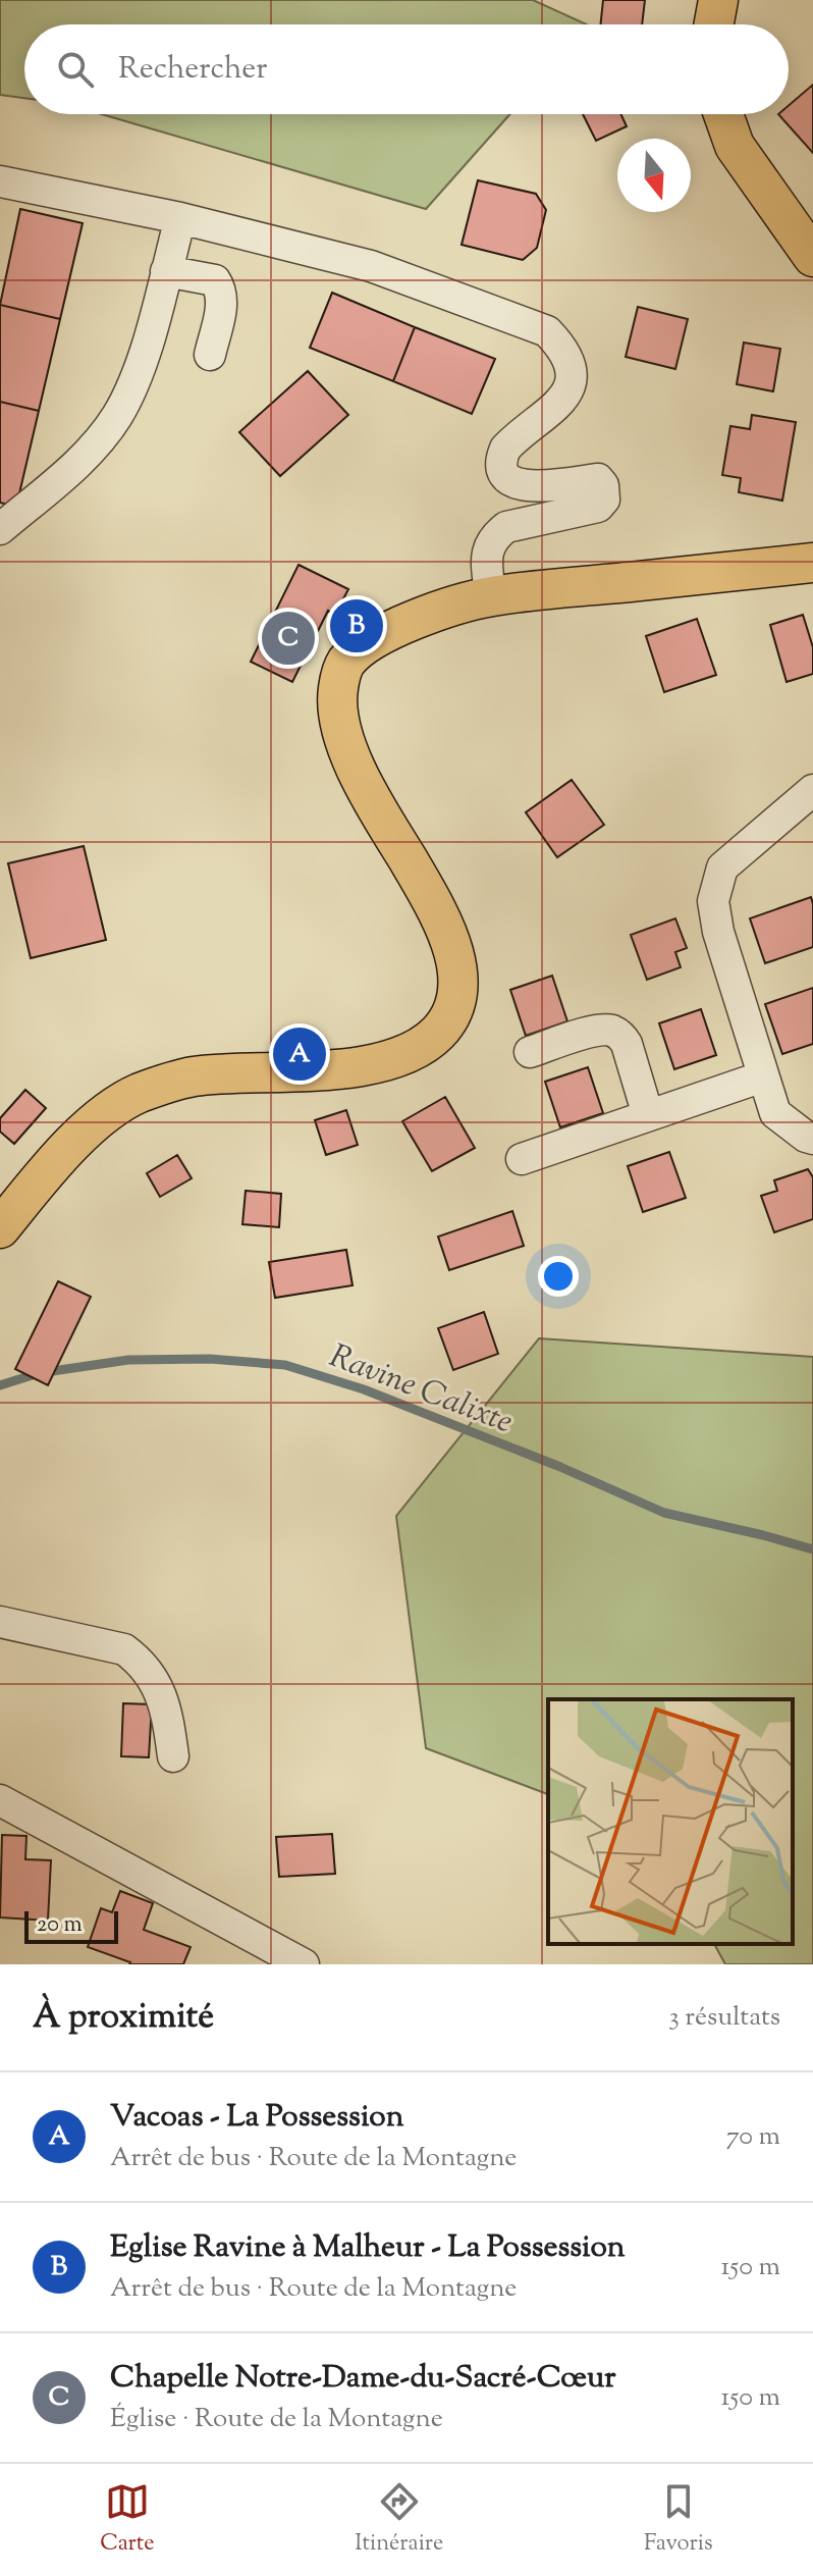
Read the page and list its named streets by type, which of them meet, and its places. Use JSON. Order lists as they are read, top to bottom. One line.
{"water":["Ravine Calixte"],"scale_bar":"20 m","north":"bottom","page":{"search":"Rechercher","pins":["B","C","A"],"scale":"20 m","heading":["À proximité","3 résultats"],"list":[{"mark":"A","name":"Vacoas - La Possession","note":"Arrêt de bus · Route de la Montagne","value":"70 m"},{"mark":"B","name":"Eglise Ravine à Malheur - La Possession","note":"Arrêt de bus · Route de la Montagne","value":"150 m"},{"mark":"C","name":"Chapelle Notre-Dame-du-Sacré-Cœur","note":"Église · Route de la Montagne","value":"150 m"}],"nav":["Carte","Itinéraire","Favoris"]}}
